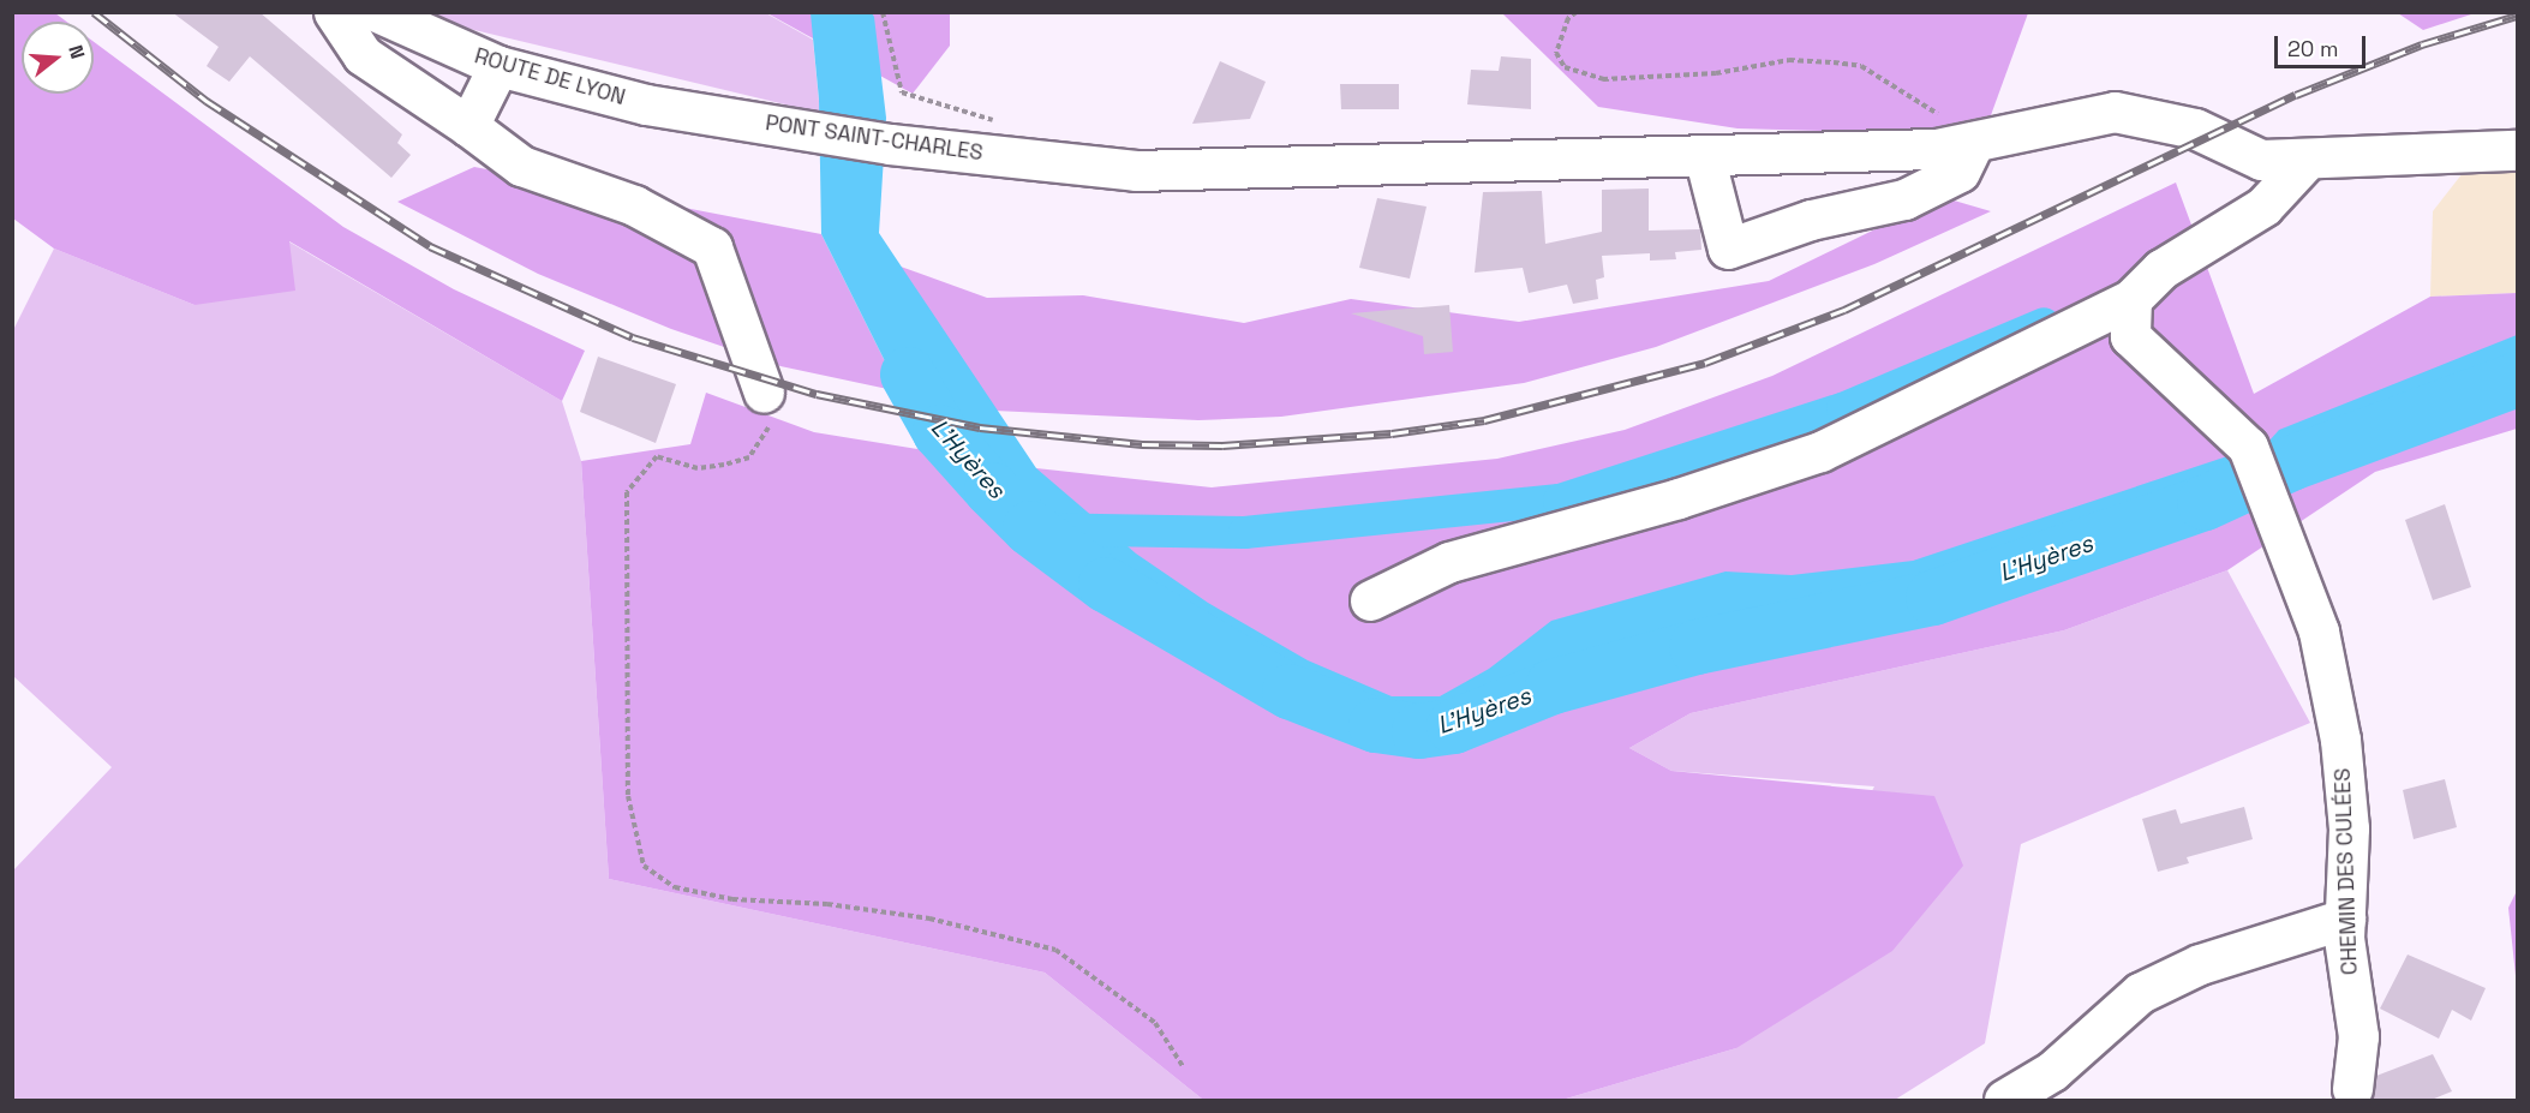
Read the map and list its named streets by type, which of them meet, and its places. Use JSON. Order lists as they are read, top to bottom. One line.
{"streets":{"main road":["ROUTE DE LYON","PONT SAINT-CHARLES","CHEMIN DES CULÉES"]},"crossings":[["ROUTE DE LYON","PONT SAINT-CHARLES"]],"water":["L'Hyères"],"scale_bar":"20 m","north":"right"}
